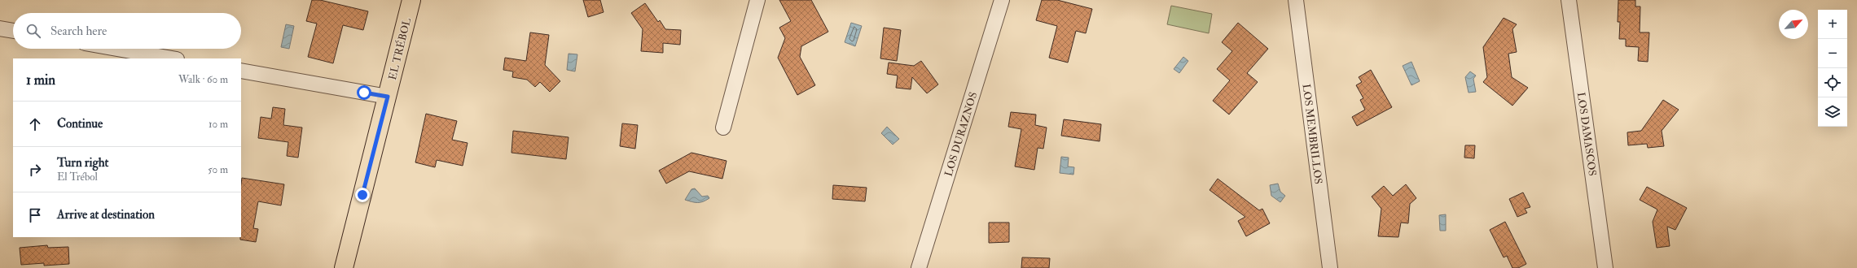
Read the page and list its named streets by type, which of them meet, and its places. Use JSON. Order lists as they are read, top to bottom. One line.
{"streets":{"main road":["EL TRÉBOL"],"street":["LOS DURAZNOS","LOS MEMBRILLOS","LOS DAMASCOS"]},"north":"top right","page":{"map_buttons":["+","−"],"search":"Search here","heading":["1 min","Walk · 60 m"],"list":[["Continue","10 m"],["Turn right","El Trébol","50 m"],"Arrive at destination"]}}
